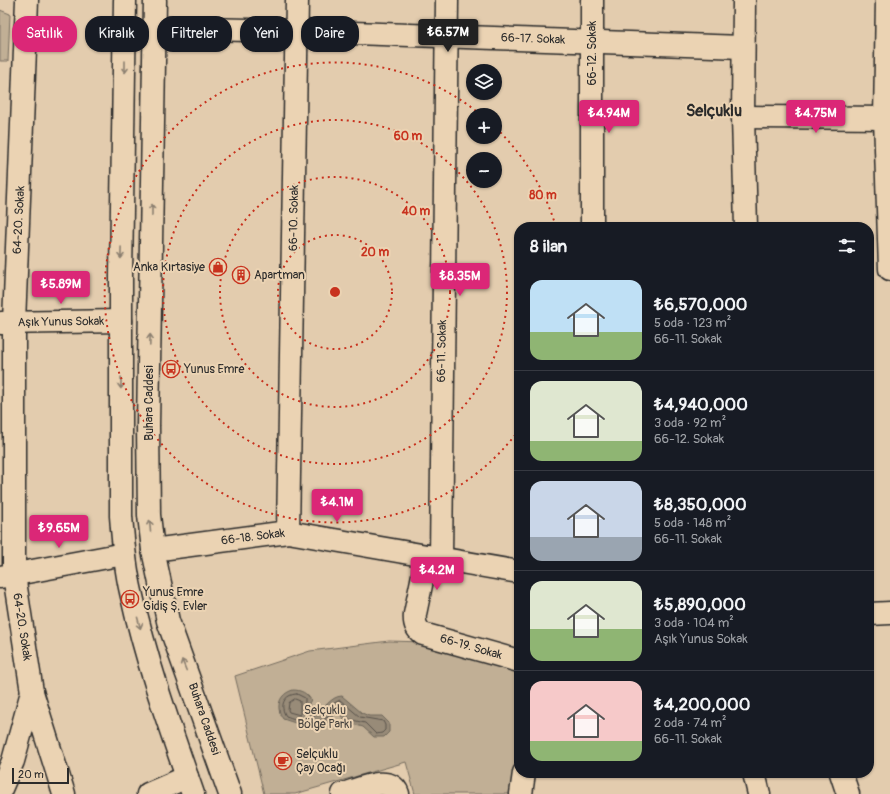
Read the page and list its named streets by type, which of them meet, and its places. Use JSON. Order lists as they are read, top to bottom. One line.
{"streets":{"street":["66-17. Sokak","66-12. Sokak","66-10. Sokak","64-20. Sokak","Aşık Yunus Sokak","66-11. Sokak","Buhara Caddesi","66-18. Sokak","66-19. Sokak"]},"crossings":[["66-17. Sokak","66-12. Sokak"],["66-17. Sokak","66-10. Sokak"],["66-17. Sokak","66-11. Sokak"],["66-17. Sokak","Buhara Caddesi"],["66-10. Sokak","66-18. Sokak"],["64-20. Sokak","Aşık Yunus Sokak"],["66-11. Sokak","66-18. Sokak"],["66-11. Sokak","66-19. Sokak"],["Buhara Caddesi","66-18. Sokak"]],"districts":["Selçuklu"],"parks":["Selçuklu Bölge Parkı"],"places":{"shop":["Anka Kırtasiye"],"building":["Apartman"],"bus stop":["Yunus Emre","Yunus Emre Gidiş Ş. Evler"],"cafe":["Selçuklu Çay Ocağı"]},"scale_bar":"20 m","page":{"chip":["Satılık","Kiralık","Filtreler","Yeni","Daire"],"price":["₺6.57M","₺4.94M","₺4.75M","₺8.35M","₺5.89M","₺4.1M","₺9.65M","₺4.2M"],"map_buttons":["+","−"],"heading":"8 ilan","list":[{"name":"₺6,570,000","note":"5 oda · 123 m² · 66-11. Sokak"},{"name":"₺4,940,000","note":"3 oda · 92 m² · 66-12. Sokak"},{"name":"₺8,350,000","note":"5 oda · 148 m² · 66-11. Sokak"},{"name":"₺5,890,000","note":"3 oda · 104 m² · Aşık Yunus Sokak"},{"name":"₺4,200,000","note":"2 oda · 74 m² · 66-11. Sokak"}],"scale":"20 m"},"rings":["60 m","80 m","40 m","20 m"]}
